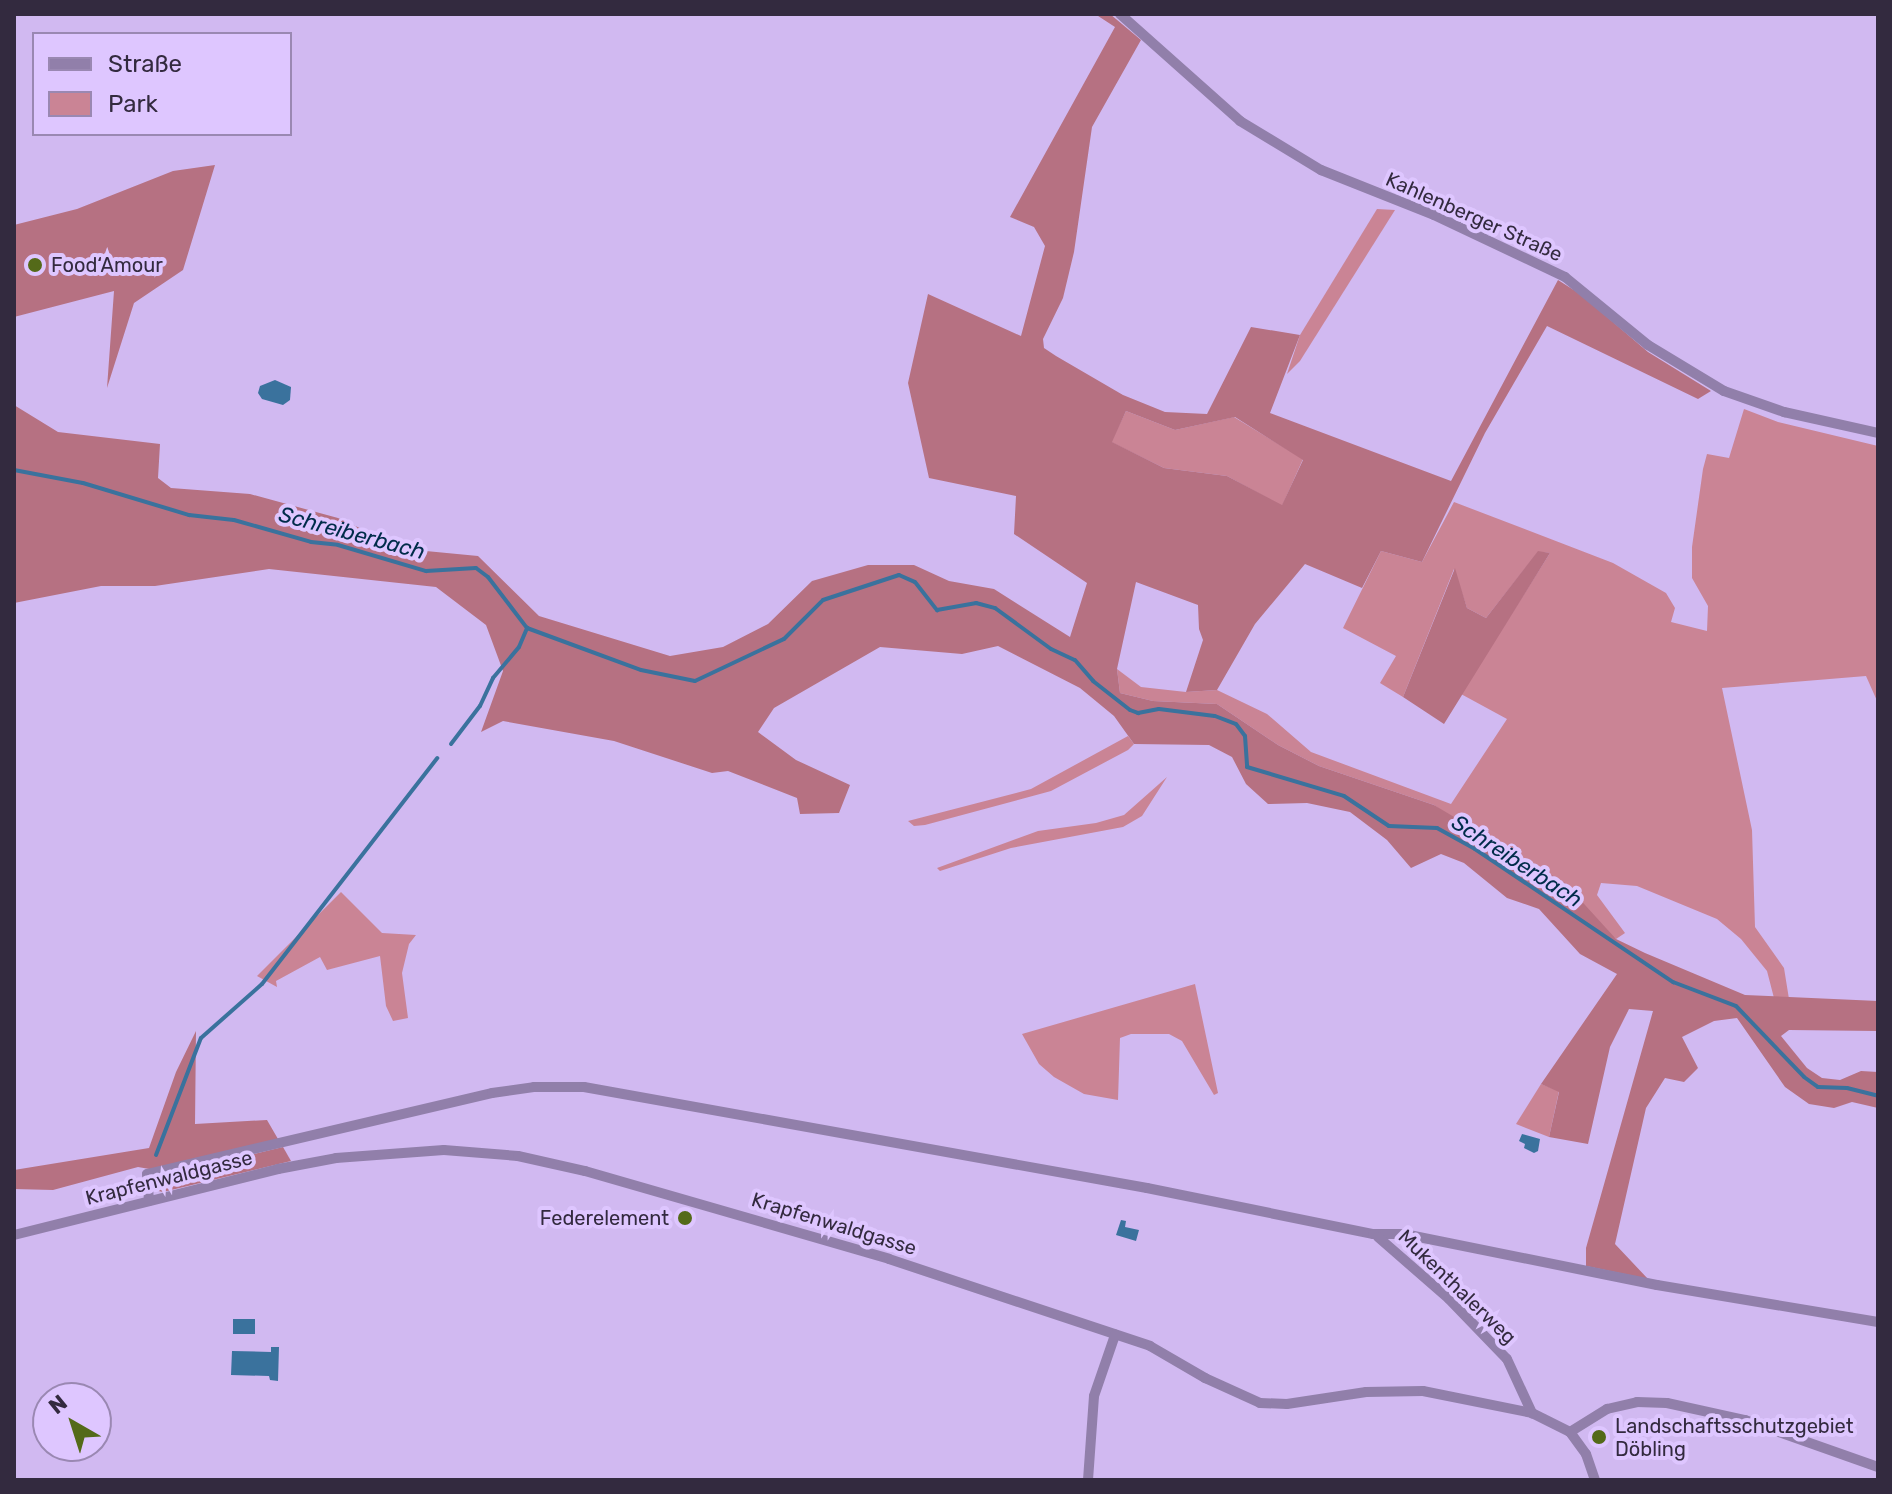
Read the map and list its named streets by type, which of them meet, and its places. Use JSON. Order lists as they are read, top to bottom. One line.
{"streets":{"street":["Kahlenberger Straße","Krapfenwaldgasse","Mukenthalerweg"]},"crossings":[["Krapfenwaldgasse","Mukenthalerweg"]],"water":["Schreiberbach"],"places":["Food‘Amour","Federelement","Landschaftsschutzgebiet Döbling"],"legend":["Straße","Park"],"north":"top left"}
